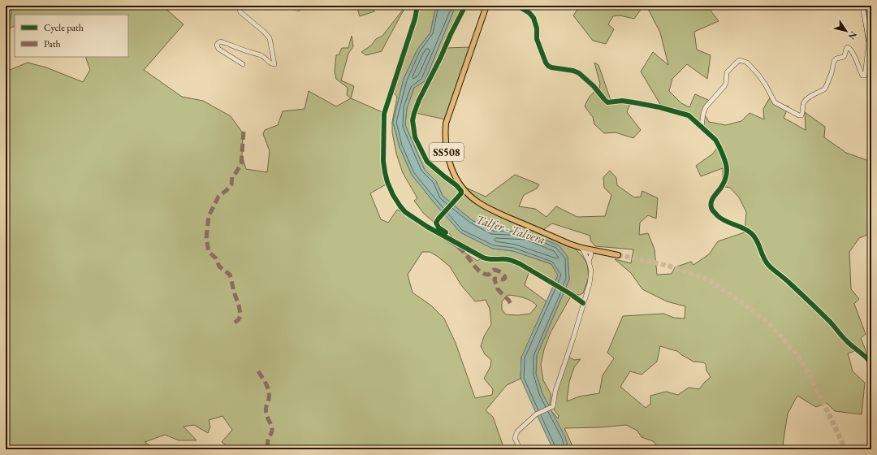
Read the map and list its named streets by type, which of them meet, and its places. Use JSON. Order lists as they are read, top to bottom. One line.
{"streets":{"main road":["SS508"]},"water":["Talfer - Talvera"],"legend":["Cycle path","Path"],"north":"bottom right"}
